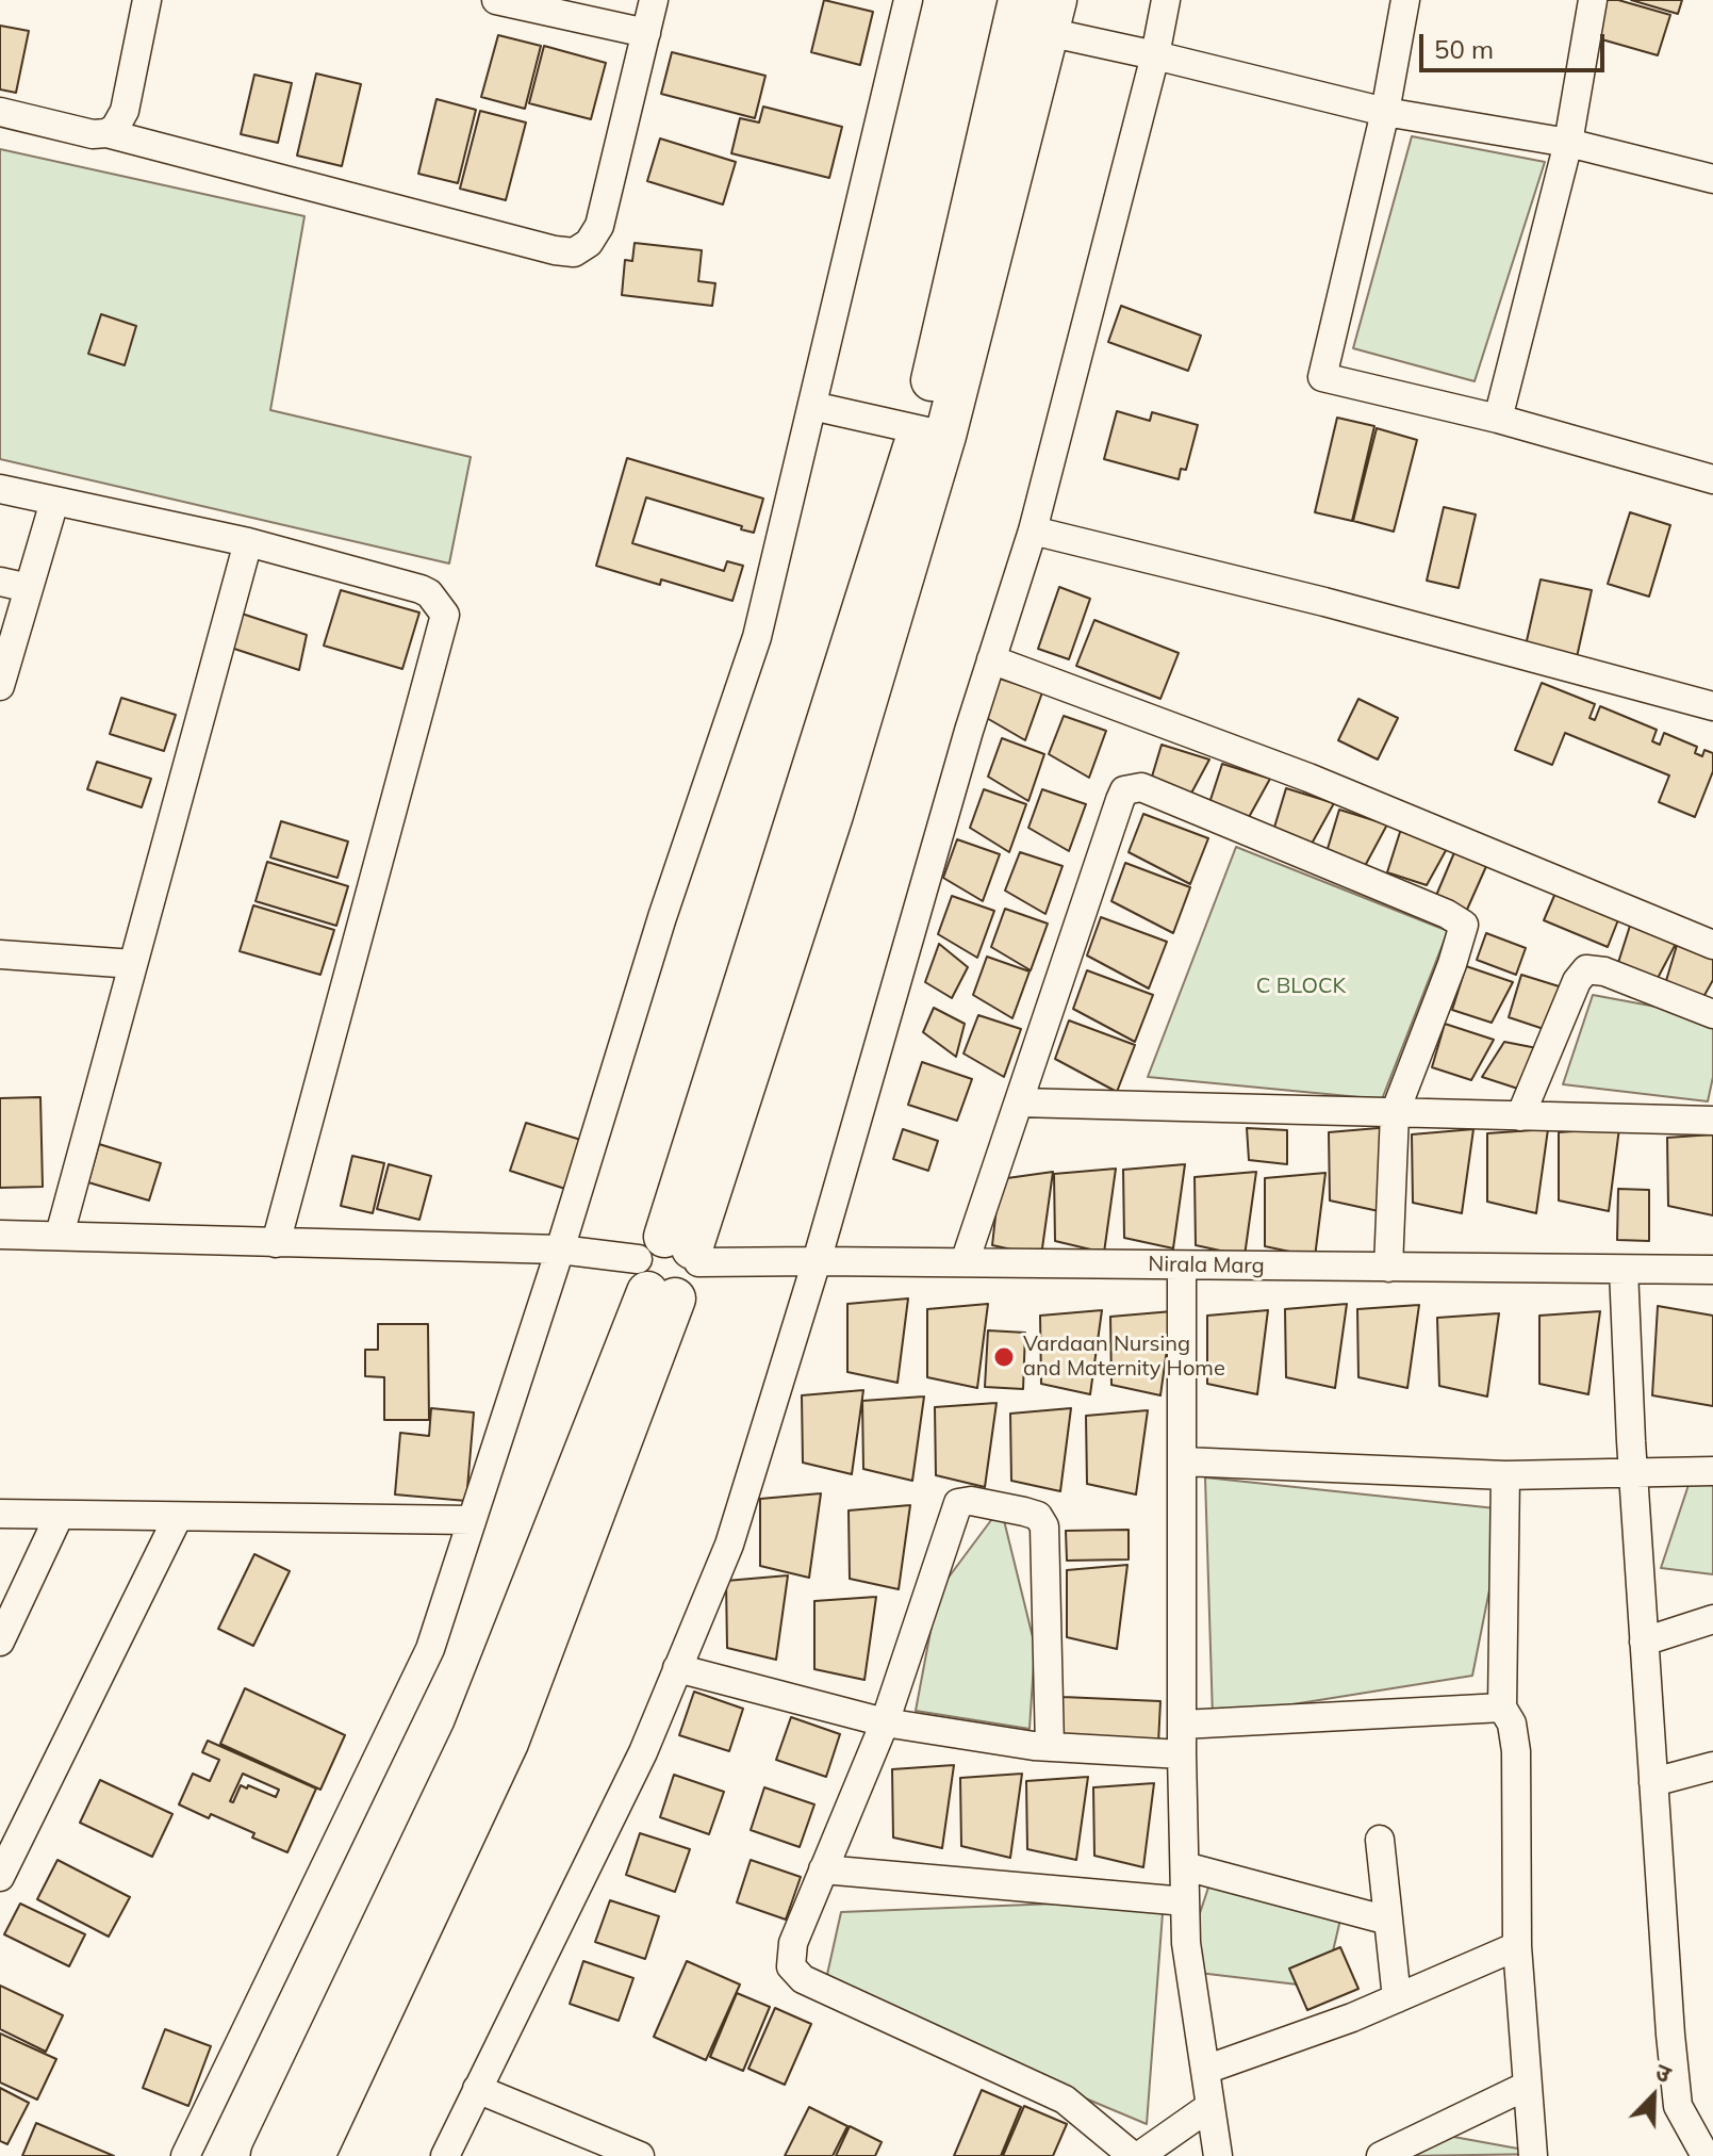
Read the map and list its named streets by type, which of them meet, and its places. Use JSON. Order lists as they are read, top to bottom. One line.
{"streets":{"street":["Nirala Marg"]},"parks":["C BLOCK"],"places":["Vardaan Nursing and Maternity Home"],"scale_bar":"50 m","north":"top right"}
